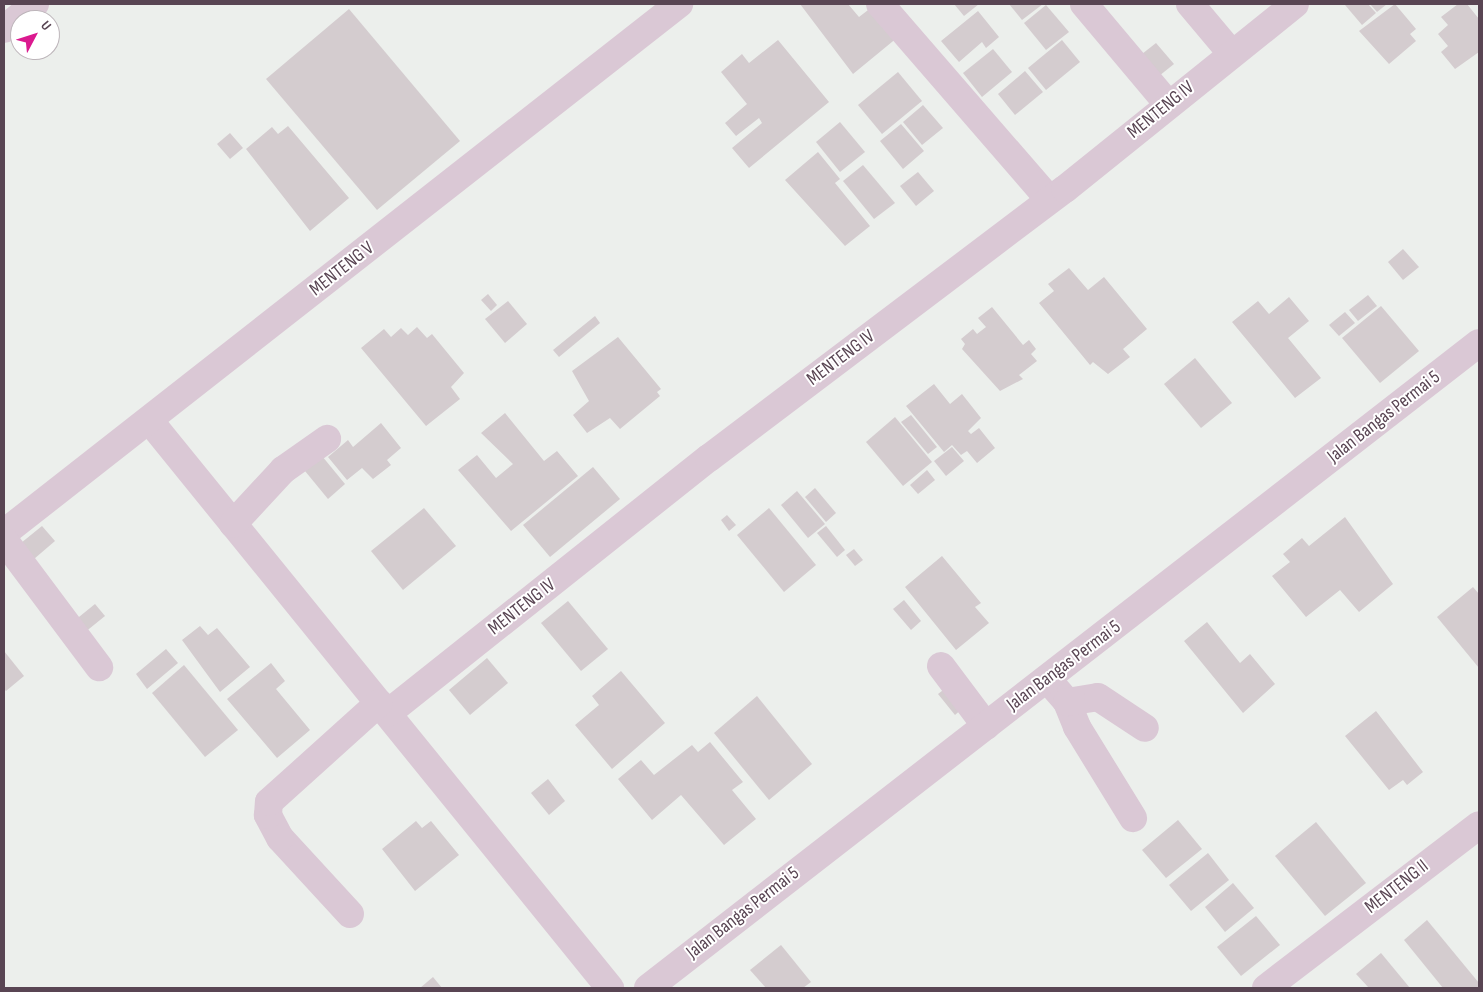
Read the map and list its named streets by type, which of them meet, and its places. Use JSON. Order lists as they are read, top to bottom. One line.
{"streets":{"street":["MENTENG IV","MENTENG V","Jalan Bangas Permai 5","MENTENG II"]},"north":"top right"}
